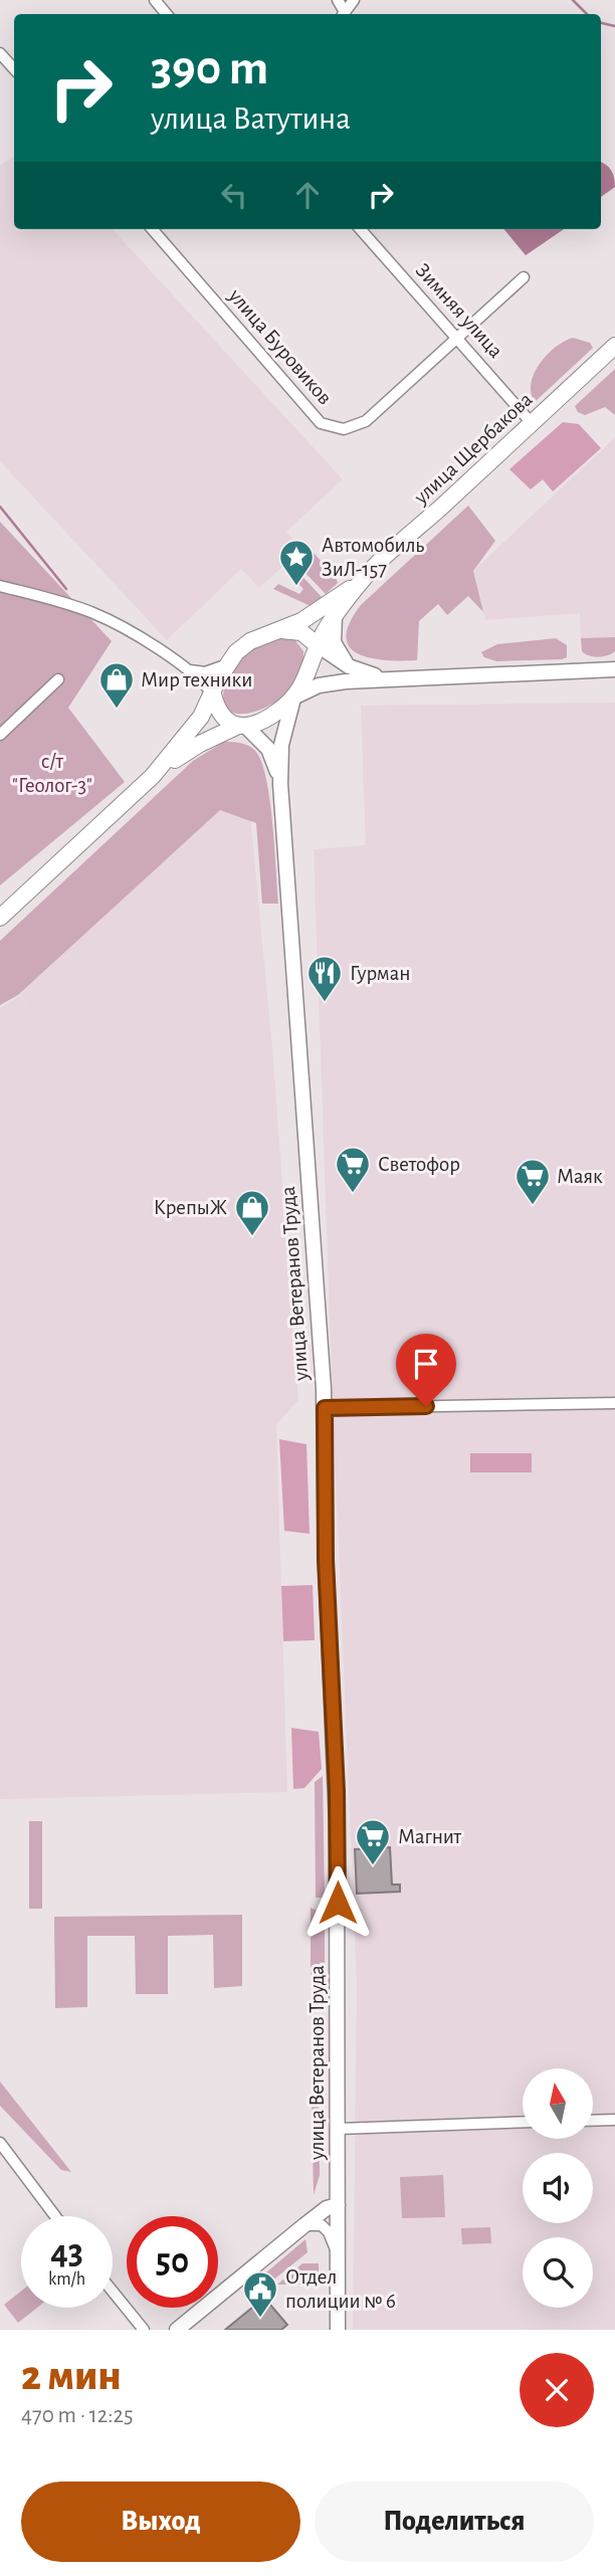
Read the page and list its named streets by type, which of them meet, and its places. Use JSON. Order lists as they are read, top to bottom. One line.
{"streets":{"main road":["улица Щербакова","улица Ветеранов Труда"],"street":["Зимняя улица","улица Буровиков"]},"crossings":[["Зимняя улица","улица Буровиков"],["Зимняя улица","улица Щербакова"]],"parks":["с/т \"Геолог-3\""],"places":{"place":["Автомобиль ЗиЛ-157"],"shop":["Мир техники","КрепыЖ"],"restaurant":["Гурман"],"supermarket":["Светофор","Маяк","Магнит"],"public building":["Отдел полиции № 6"]},"north":"top","page":{"turn":["390 m","улица Ватутина"],"speed":"43 km/h","limit":"50","heading":["2 мин","470 m · 12:25"],"buttons":["Выход","Поделиться"]}}
